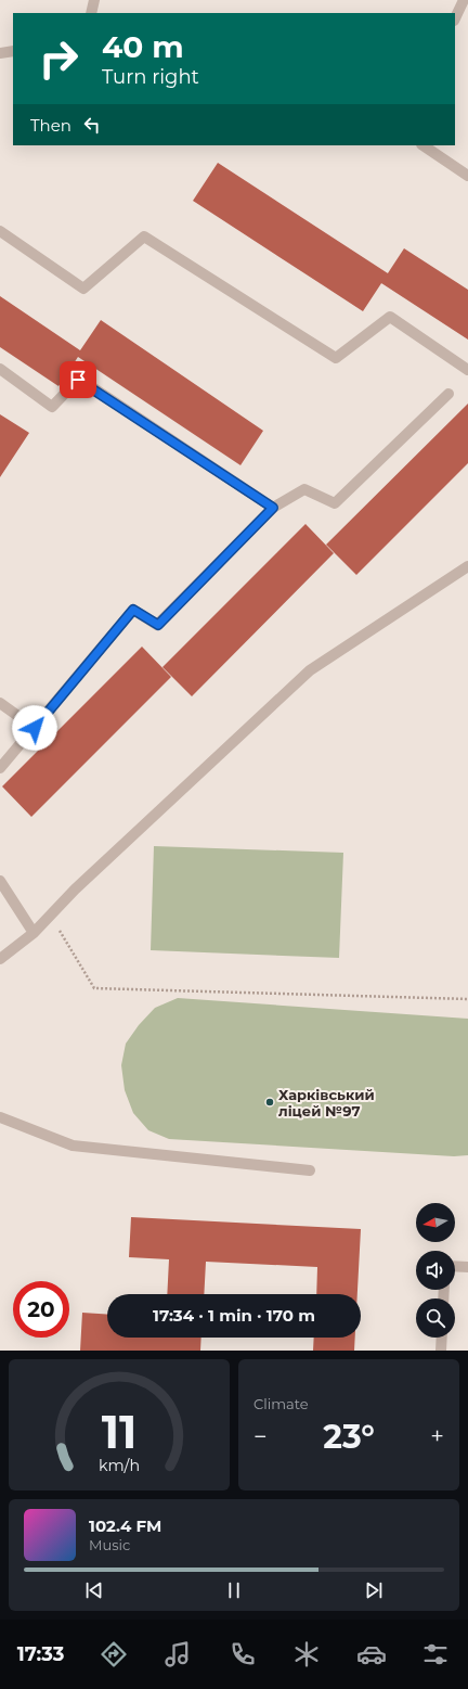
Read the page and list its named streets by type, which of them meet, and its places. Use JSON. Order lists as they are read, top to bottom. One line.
{"places":["Харківський ліцей №97"],"north":"left","page":{"turn":["40 m","Turn right"],"then":"Then","limit":"20","trip":"17:34 · 1 min · 170 m","tile":"Climate","heat":["−","23°","+"],"song":["102.4 FM","Music"],"tabs":"17:33","gauge":["11","km/h"]}}
